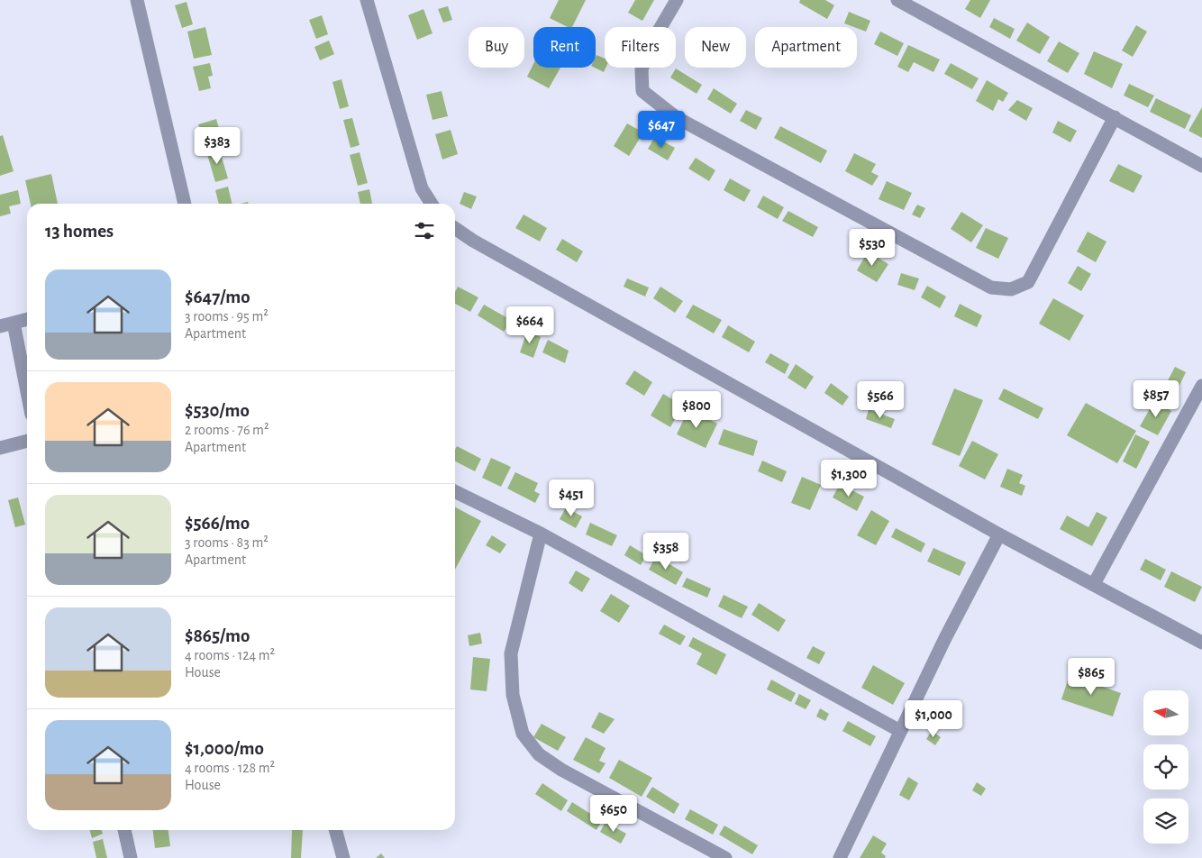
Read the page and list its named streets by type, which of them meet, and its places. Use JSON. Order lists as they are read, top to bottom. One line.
{"north":"left","page":{"chip":["Buy","Rent","Filters","New","Apartment"],"price":["$647","$383","$530","$664","$857","$566","$800","$1,300","$451","$358","$865","$1,000","$650"],"heading":"13 homes","list":[{"name":"$647/mo","note":"3 rooms · 95 m² · Apartment"},{"name":"$530/mo","note":"2 rooms · 76 m² · Apartment"},{"name":"$566/mo","note":"3 rooms · 83 m² · Apartment"},{"name":"$865/mo","note":"4 rooms · 124 m² · House"},{"name":"$1,000/mo","note":"4 rooms · 128 m² · House"}]}}
